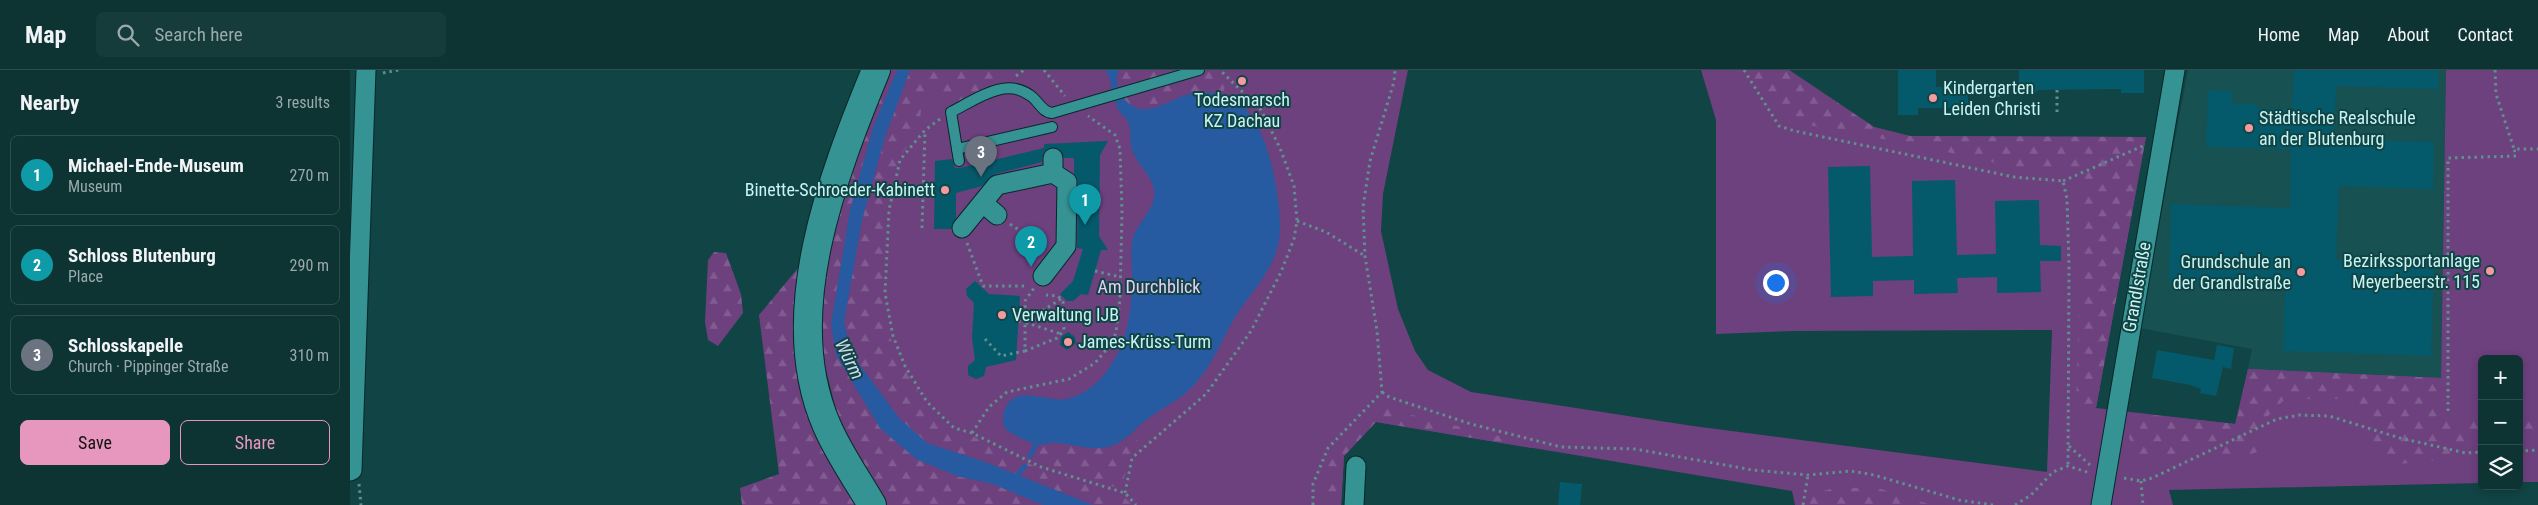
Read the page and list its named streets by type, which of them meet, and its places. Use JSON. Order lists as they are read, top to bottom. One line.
{"streets":{"street":["Grandlstraße"]},"water":["Würm"],"parks":["Am Durchblick"],"places":["Todesmarsch KZ Dachau","Kindergarten Leiden Christi","Städtische Realschule an der Blutenburg","Binette-Schroeder-Kabinett","Bezirkssportanlage Meyerbeerstr. 115","Grundschule an der Grandlstraße","Verwaltung IJB","James-Krüss-Turm"],"page":{"header":"Map","search":"Search here","nav":["Home","Map","About","Contact"],"heading":["Nearby","3 results"],"list":[{"mark":"1","name":"Michael-Ende-Museum","note":"Museum","value":"270 m"},{"mark":"2","name":"Schloss Blutenburg","note":"Place","value":"290 m"},{"mark":"3","name":"Schlosskapelle","note":"Church · Pippinger Straße","value":"310 m"}],"pins":["3","1","2"],"map_buttons":["+","−"],"buttons":["Save","Share"]}}
